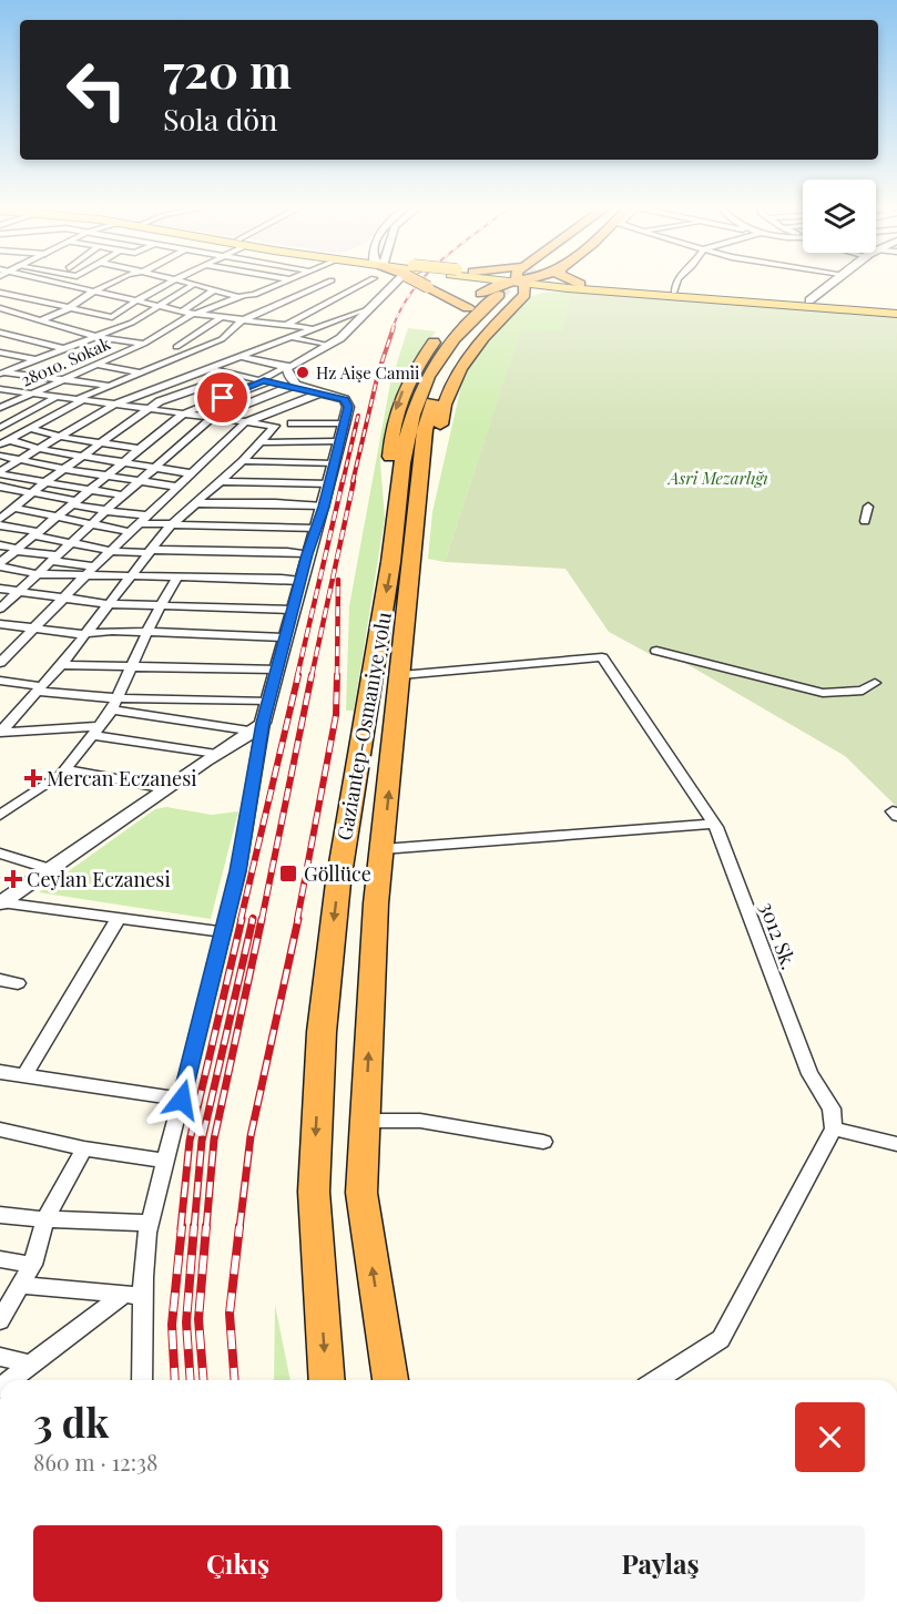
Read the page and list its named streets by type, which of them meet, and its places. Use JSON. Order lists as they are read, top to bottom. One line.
{"streets":{"highway":["Gaziantep-Osmaniye yolu"],"street":["28010. Sokak","3012 Sk."]},"crossings":[["Gaziantep-Osmaniye yolu","3012 Sk."]],"parks":["Asri Mezarlığı"],"places":{"other":["Hz Aişe Camii"],"health":["Mercan Eczanesi","Ceylan Eczanesi"],"transit":["Göllüce"]},"page":{"turn":["720 m","Sola dön"],"heading":["3 dk","860 m · 12:38"],"buttons":["Çıkış","Paylaş"]}}
